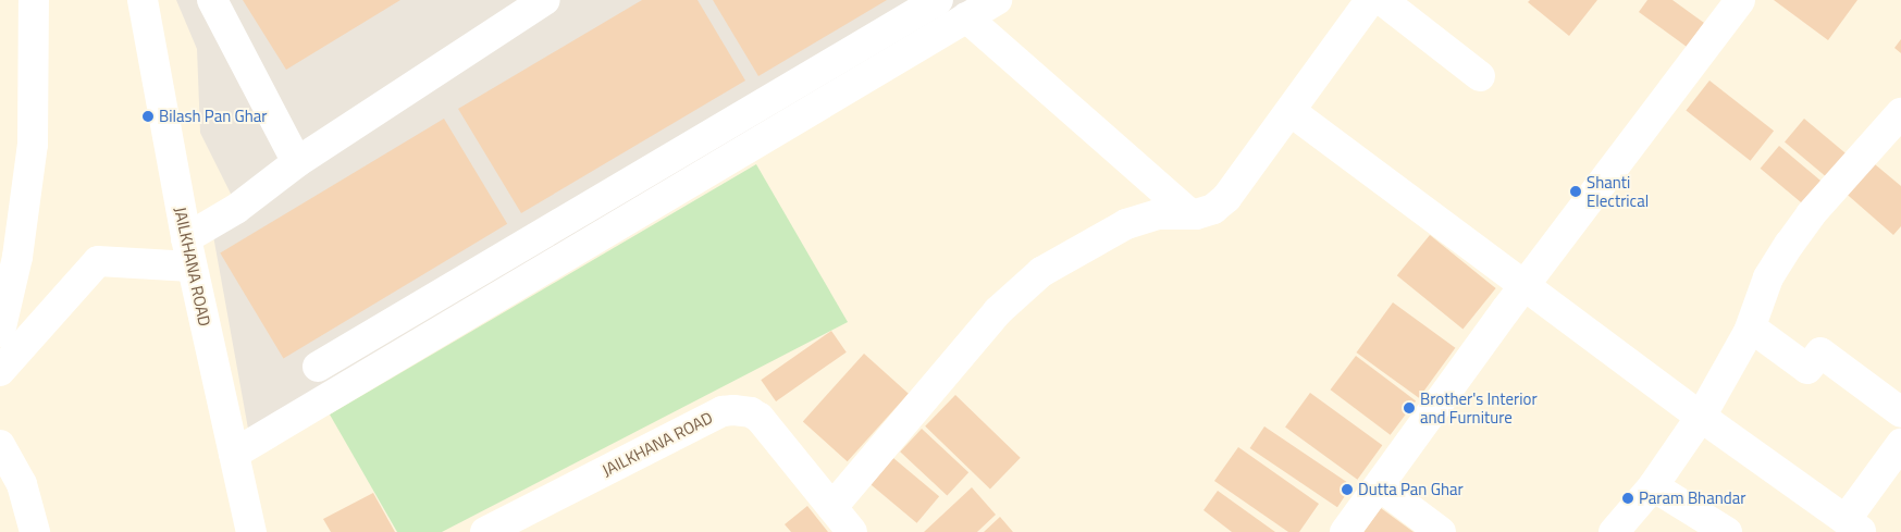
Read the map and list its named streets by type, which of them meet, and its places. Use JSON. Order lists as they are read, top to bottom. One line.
{"streets":{"street":["JAILKHANA ROAD"]},"places":["Bilash Pan Ghar","Shanti Electrical","Brother's Interior and Furniture","Dutta Pan Ghar","Param Bhandar"]}
